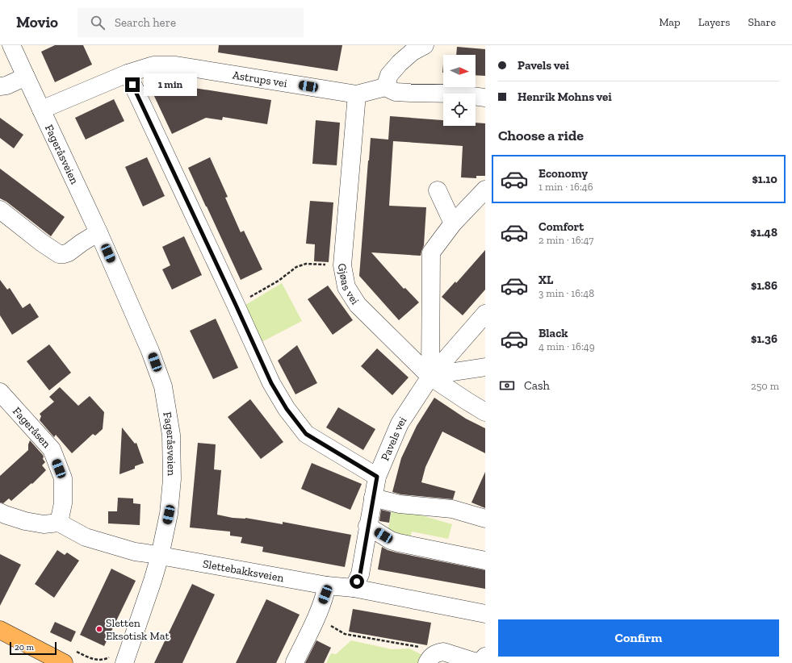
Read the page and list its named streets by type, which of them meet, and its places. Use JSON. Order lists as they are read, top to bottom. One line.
{"streets":{"street":["Astrups vei","Fageråsveien","Gjøas vei","Fageråsen","Pavels vei","Slettebakksveien"]},"crossings":[["Astrups vei","Fageråsveien"],["Astrups vei","Gjøas vei"],["Fageråsveien","Slettebakksveien"],["Gjøas vei","Pavels vei"],["Pavels vei","Slettebakksveien"]],"places":["Sletten Eksotisk Mat"],"scale_bar":"20 m","north":"right","page":{"header":"Movio","search":"Search here","nav":["Map","Layers","Share"],"banner":["Pavels vei","Henrik Mohns vei"],"bubble":"1 min","heading":"Choose a ride","list":[{"name":"Economy","note":"1 min · 16:46","value":"$1.10"},{"name":"Comfort","note":"2 min · 16:47","value":"$1.48"},{"name":"XL","note":"3 min · 16:48","value":"$1.86"},{"name":"Black","note":"4 min · 16:49","value":"$1.36"}],"pay":["Cash","250 m"],"buttons":"Confirm","scale":"20 m"}}
